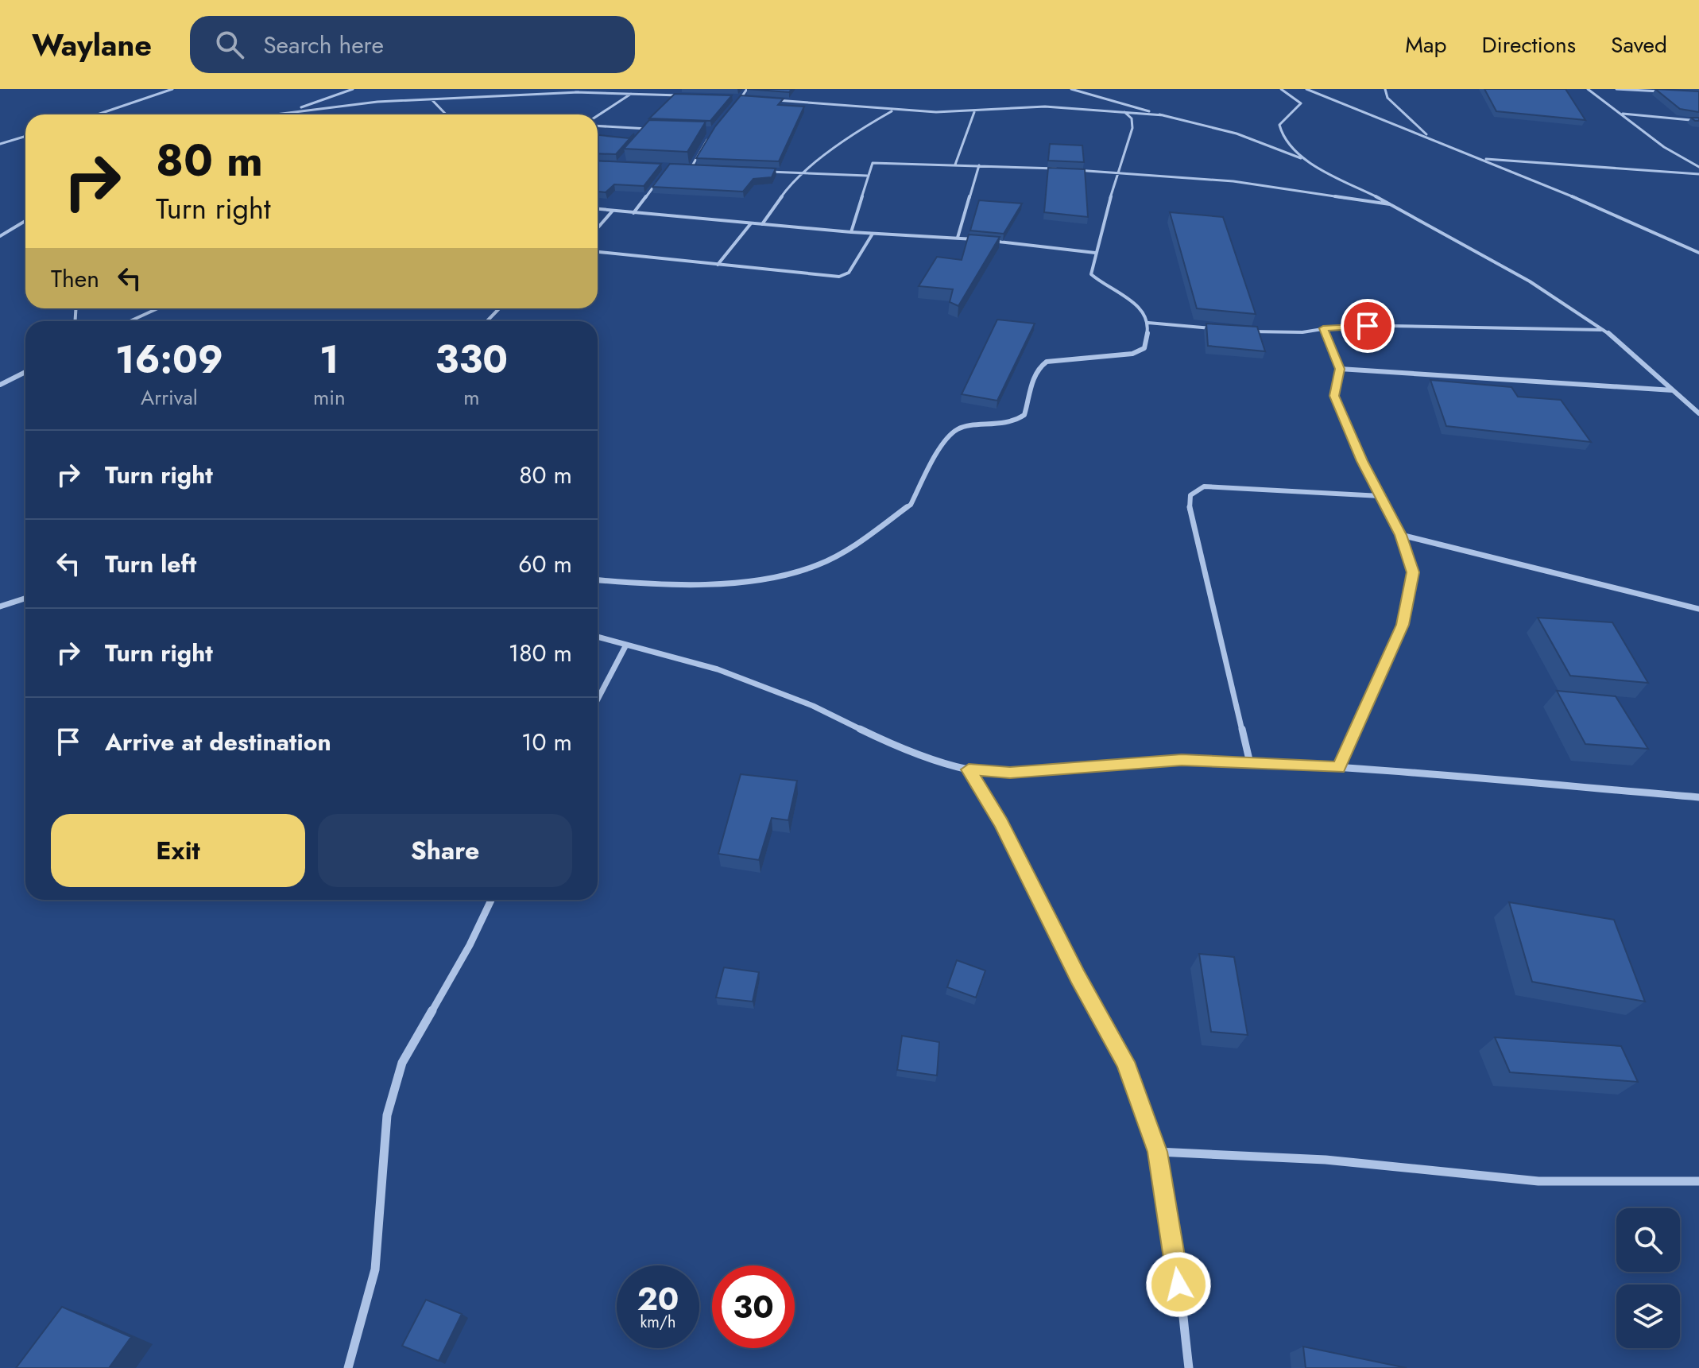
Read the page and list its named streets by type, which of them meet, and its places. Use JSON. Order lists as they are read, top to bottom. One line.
{"page":{"header":"Waylane","search":"Search here","nav":["Map","Directions","Saved"],"turn":["80 m","Turn right"],"then":"Then","eta":["16:09","Arrival","1","min","330","m"],"list":[{"name":"Turn right","value":"80 m"},{"name":"Turn left","value":"60 m"},{"name":"Turn right","value":"180 m"},{"name":"Arrive at destination","value":"10 m"}],"buttons":["Exit","Share"],"speed":"20 km/h","limit":"30"}}
